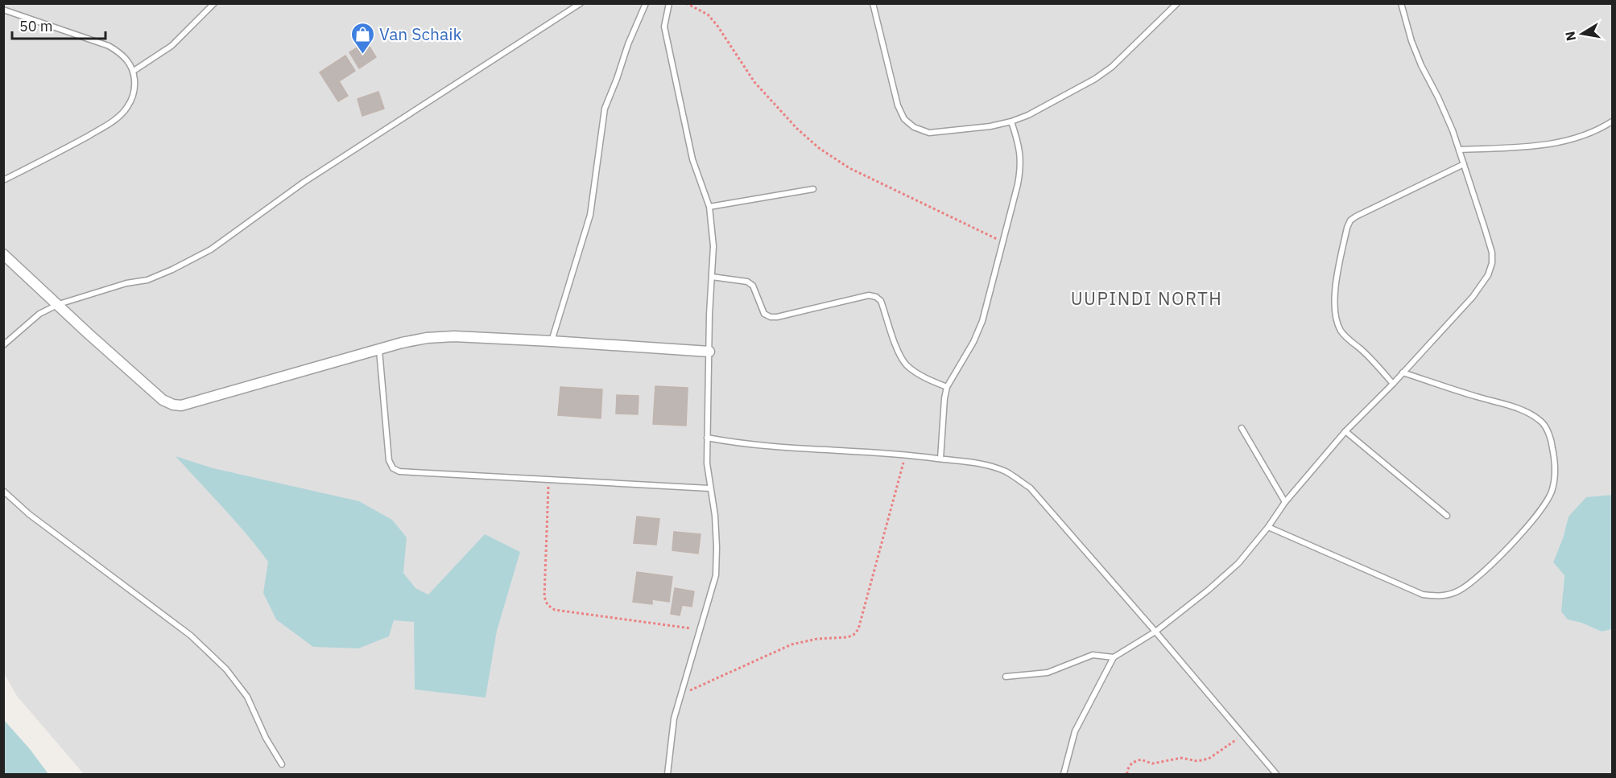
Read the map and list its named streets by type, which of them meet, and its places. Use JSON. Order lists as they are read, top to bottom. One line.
{"districts":["UUPINDI NORTH"],"places":{"shop":["Van Schaik"]},"scale_bar":"50 m","north":"left"}
